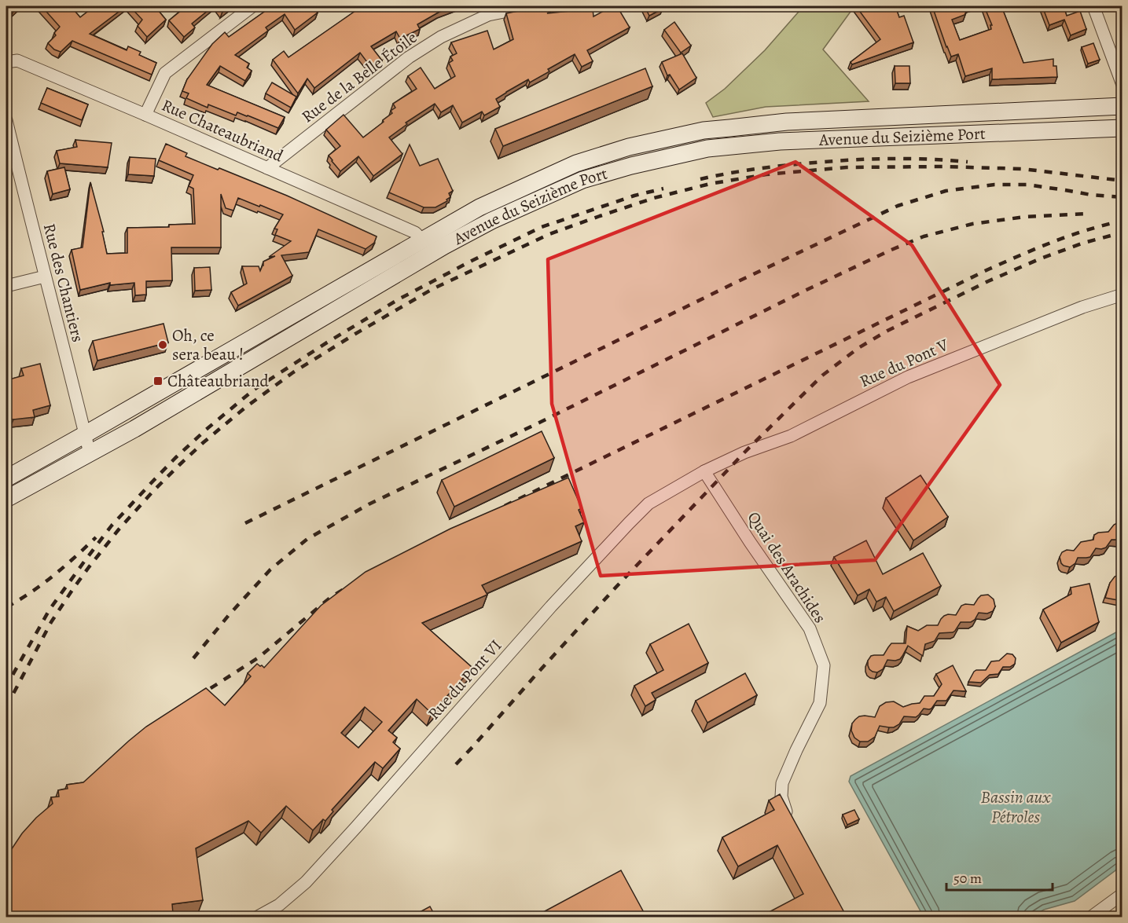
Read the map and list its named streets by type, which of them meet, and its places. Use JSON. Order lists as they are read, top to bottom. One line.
{"streets":{"main road":["Avenue du Seizième Port"],"street":["Rue de la Belle Étoile","Rue Chateaubriand","Rue des Chantiers","Rue du Pont V","Quai des Arachides","Rue du Pont VI"]},"crossings":[["Rue de la Belle Étoile","Rue Chateaubriand"],["Rue Chateaubriand","Avenue du Seizième Port"],["Avenue du Seizième Port","Rue des Chantiers"],["Rue du Pont V","Quai des Arachides"],["Rue du Pont V","Rue du Pont VI"],["Quai des Arachides","Rue du Pont VI"]],"water":["Bassin aux Pétroles"],"places":{"other":["Oh, ce sera beau !"],"transit":["Châteaubriand"]},"scale_bar":"50 m"}
